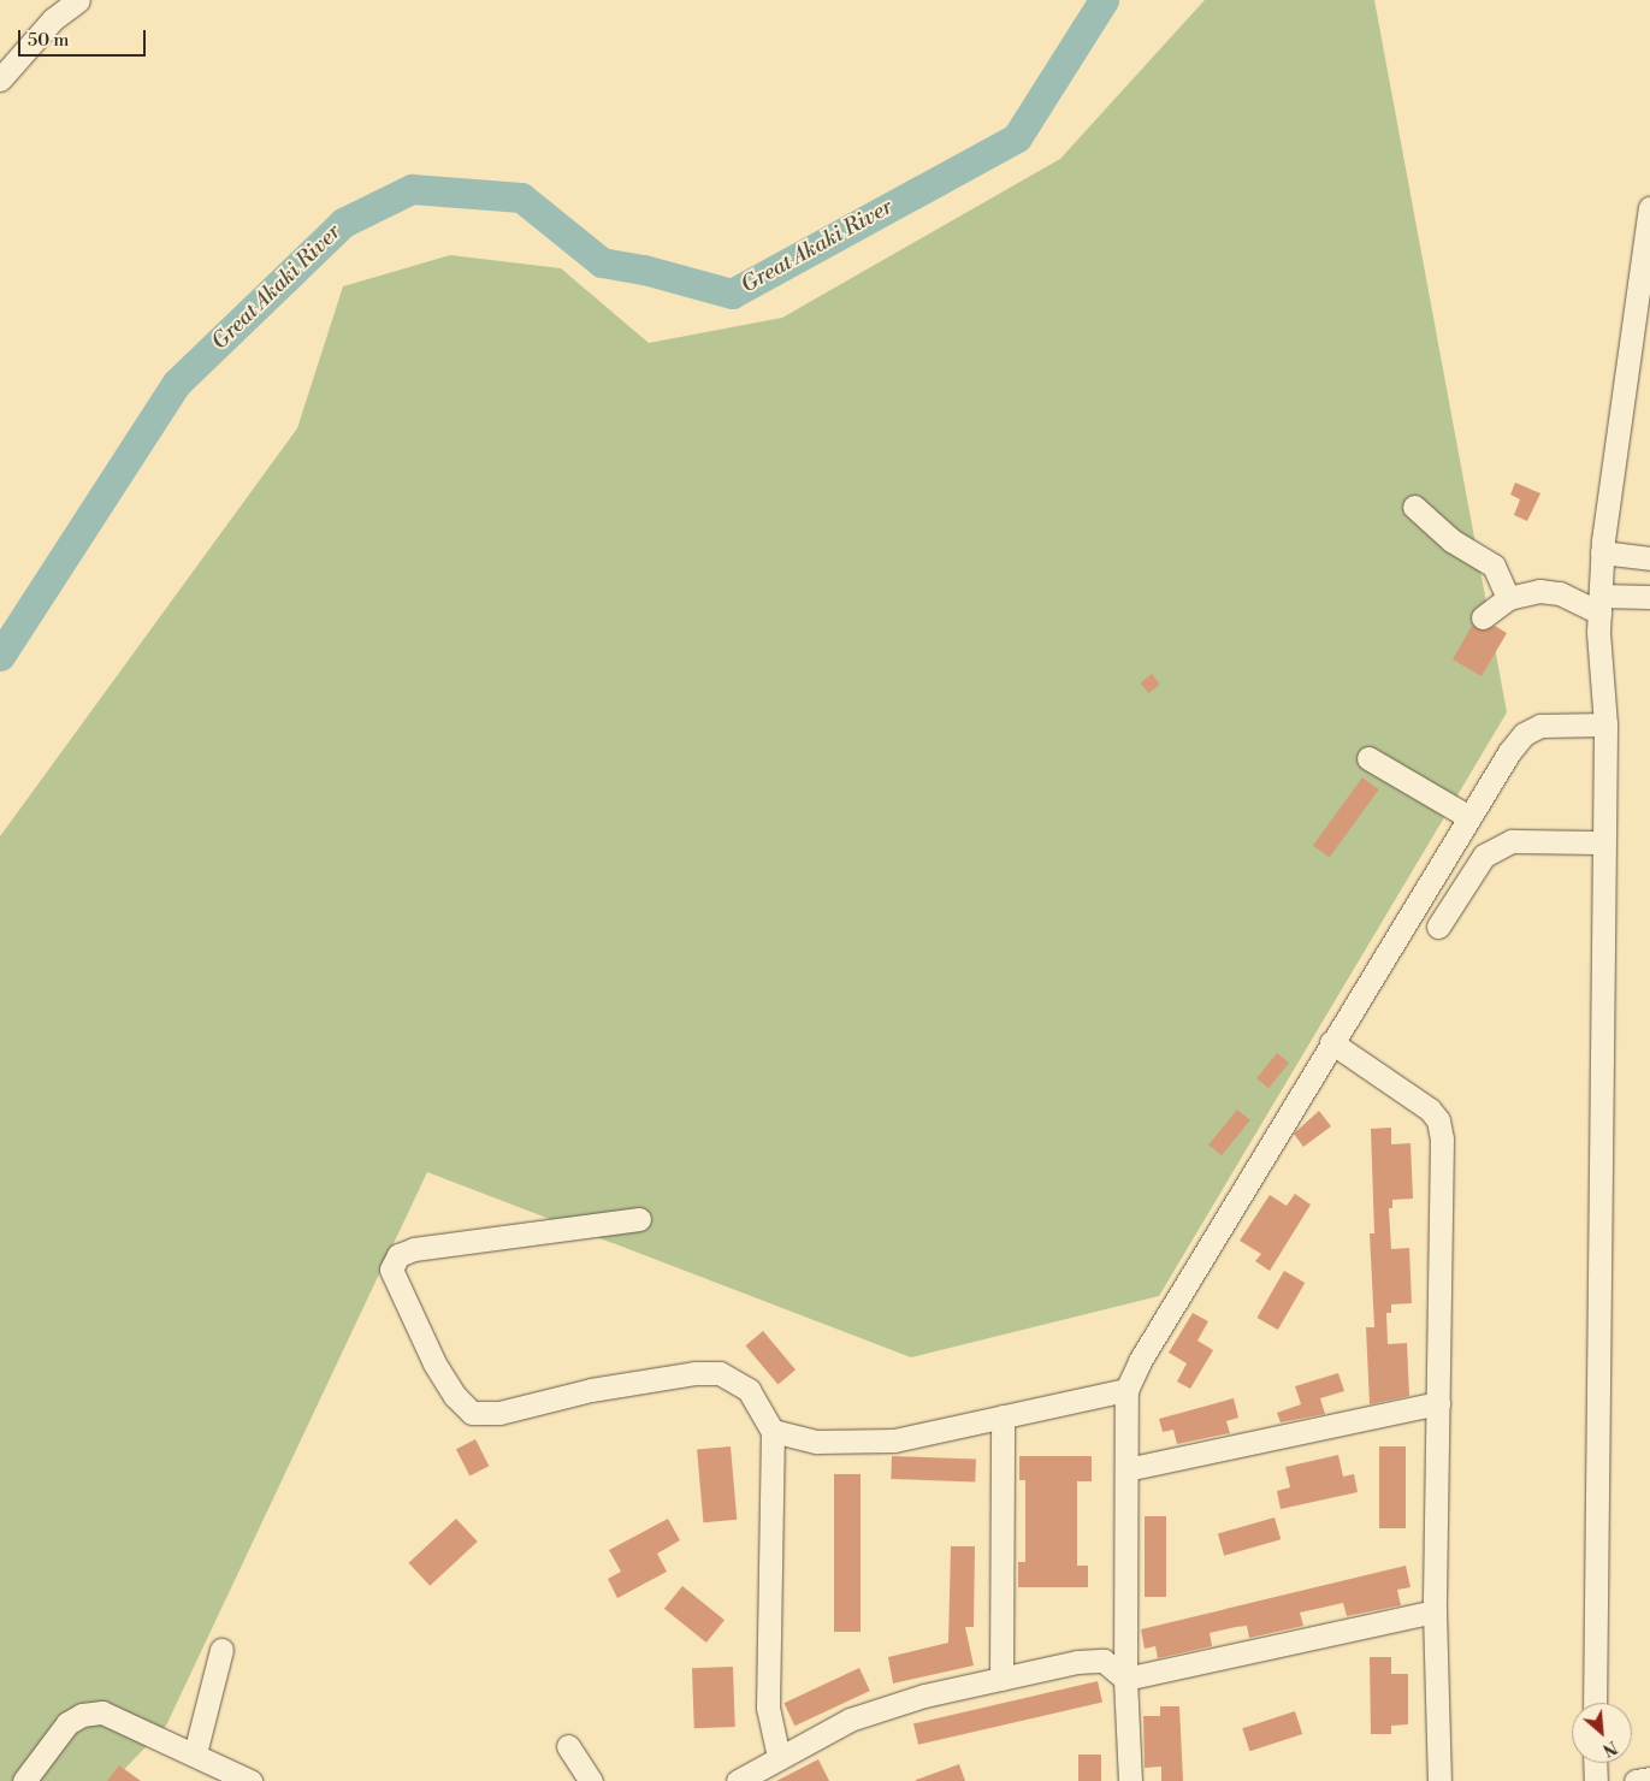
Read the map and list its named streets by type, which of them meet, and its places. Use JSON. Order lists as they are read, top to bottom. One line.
{"water":["Great Akaki River"],"scale_bar":"50 m","north":"bottom right"}
